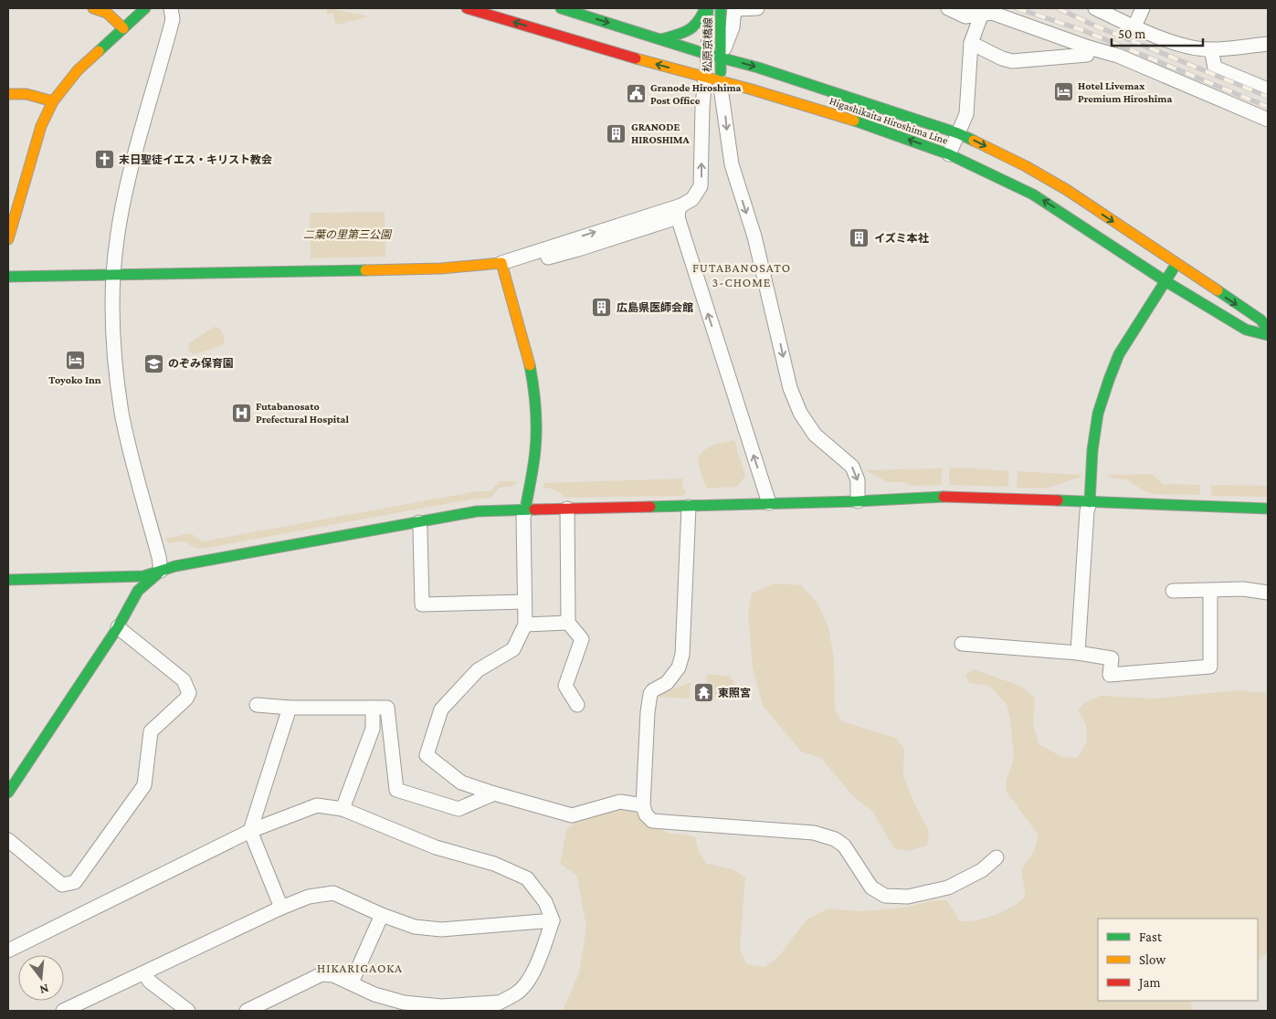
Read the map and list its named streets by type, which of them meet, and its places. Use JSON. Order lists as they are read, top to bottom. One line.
{"streets":{"street":["松原京橋線","Higashikaita Hiroshima Line"]},"crossings":[["松原京橋線","Higashikaita Hiroshima Line"]],"districts":["FUTABANOSATO 3-CHOME","HIKARIGAOKA"],"parks":["二葉の里第三公園"],"places":{"hotel":["Hotel Livemax Premium Hiroshima","Toyoko Inn"],"public building":["Granode Hiroshima Post Office"],"building":["GRANODE HIROSHIMA","イズミ本社","広島県医師会館"],"church":["末日聖徒イエス・キリスト教会"],"school or university":["のぞみ保育園"],"hospital":["Futabanosato Prefectural Hospital"],"temple":["東照宮"]},"legend":["Fast","Slow","Jam"],"scale_bar":"50 m","north":"bottom"}
